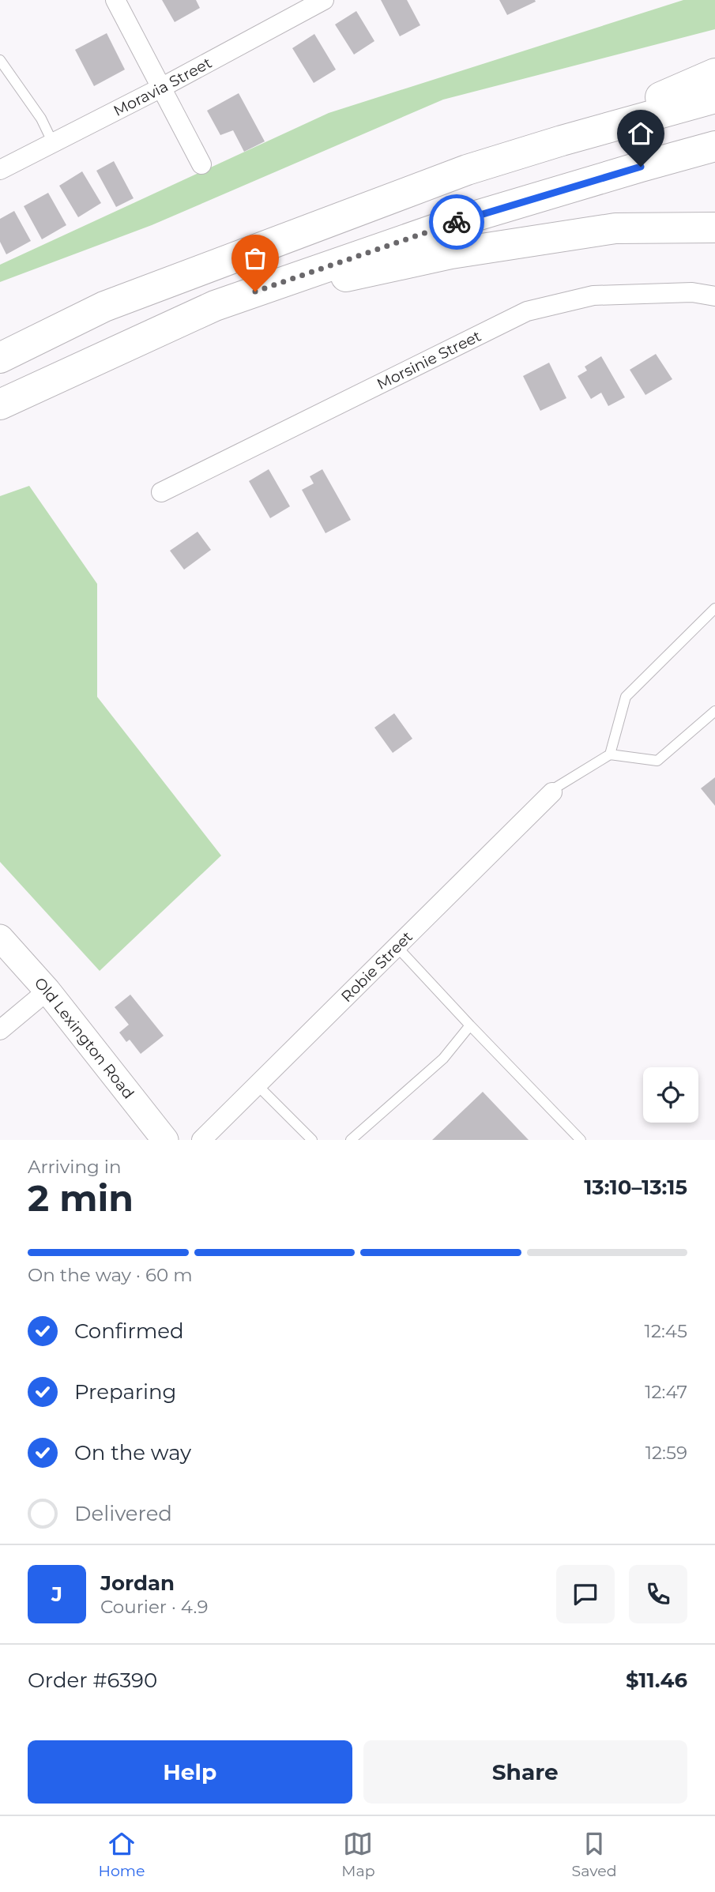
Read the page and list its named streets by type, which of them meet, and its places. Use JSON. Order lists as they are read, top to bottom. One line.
{"streets":{"main road":["Old Lexington Road"],"street":["Moravia Street","Morsinie Street","Robie Street"]},"page":{"heading":["2 min","Arriving in","13:10–13:15"],"panel":["Jordan","Courier · 4.9","Order #6390","$11.46"],"bar":"On the way · 60 m","list":[["Confirmed","12:45"],["Preparing","12:47"],["On the way","12:59"],"Delivered"],"round":"J","buttons":["Help","Share"],"tabs":["Home","Map","Saved"]}}
